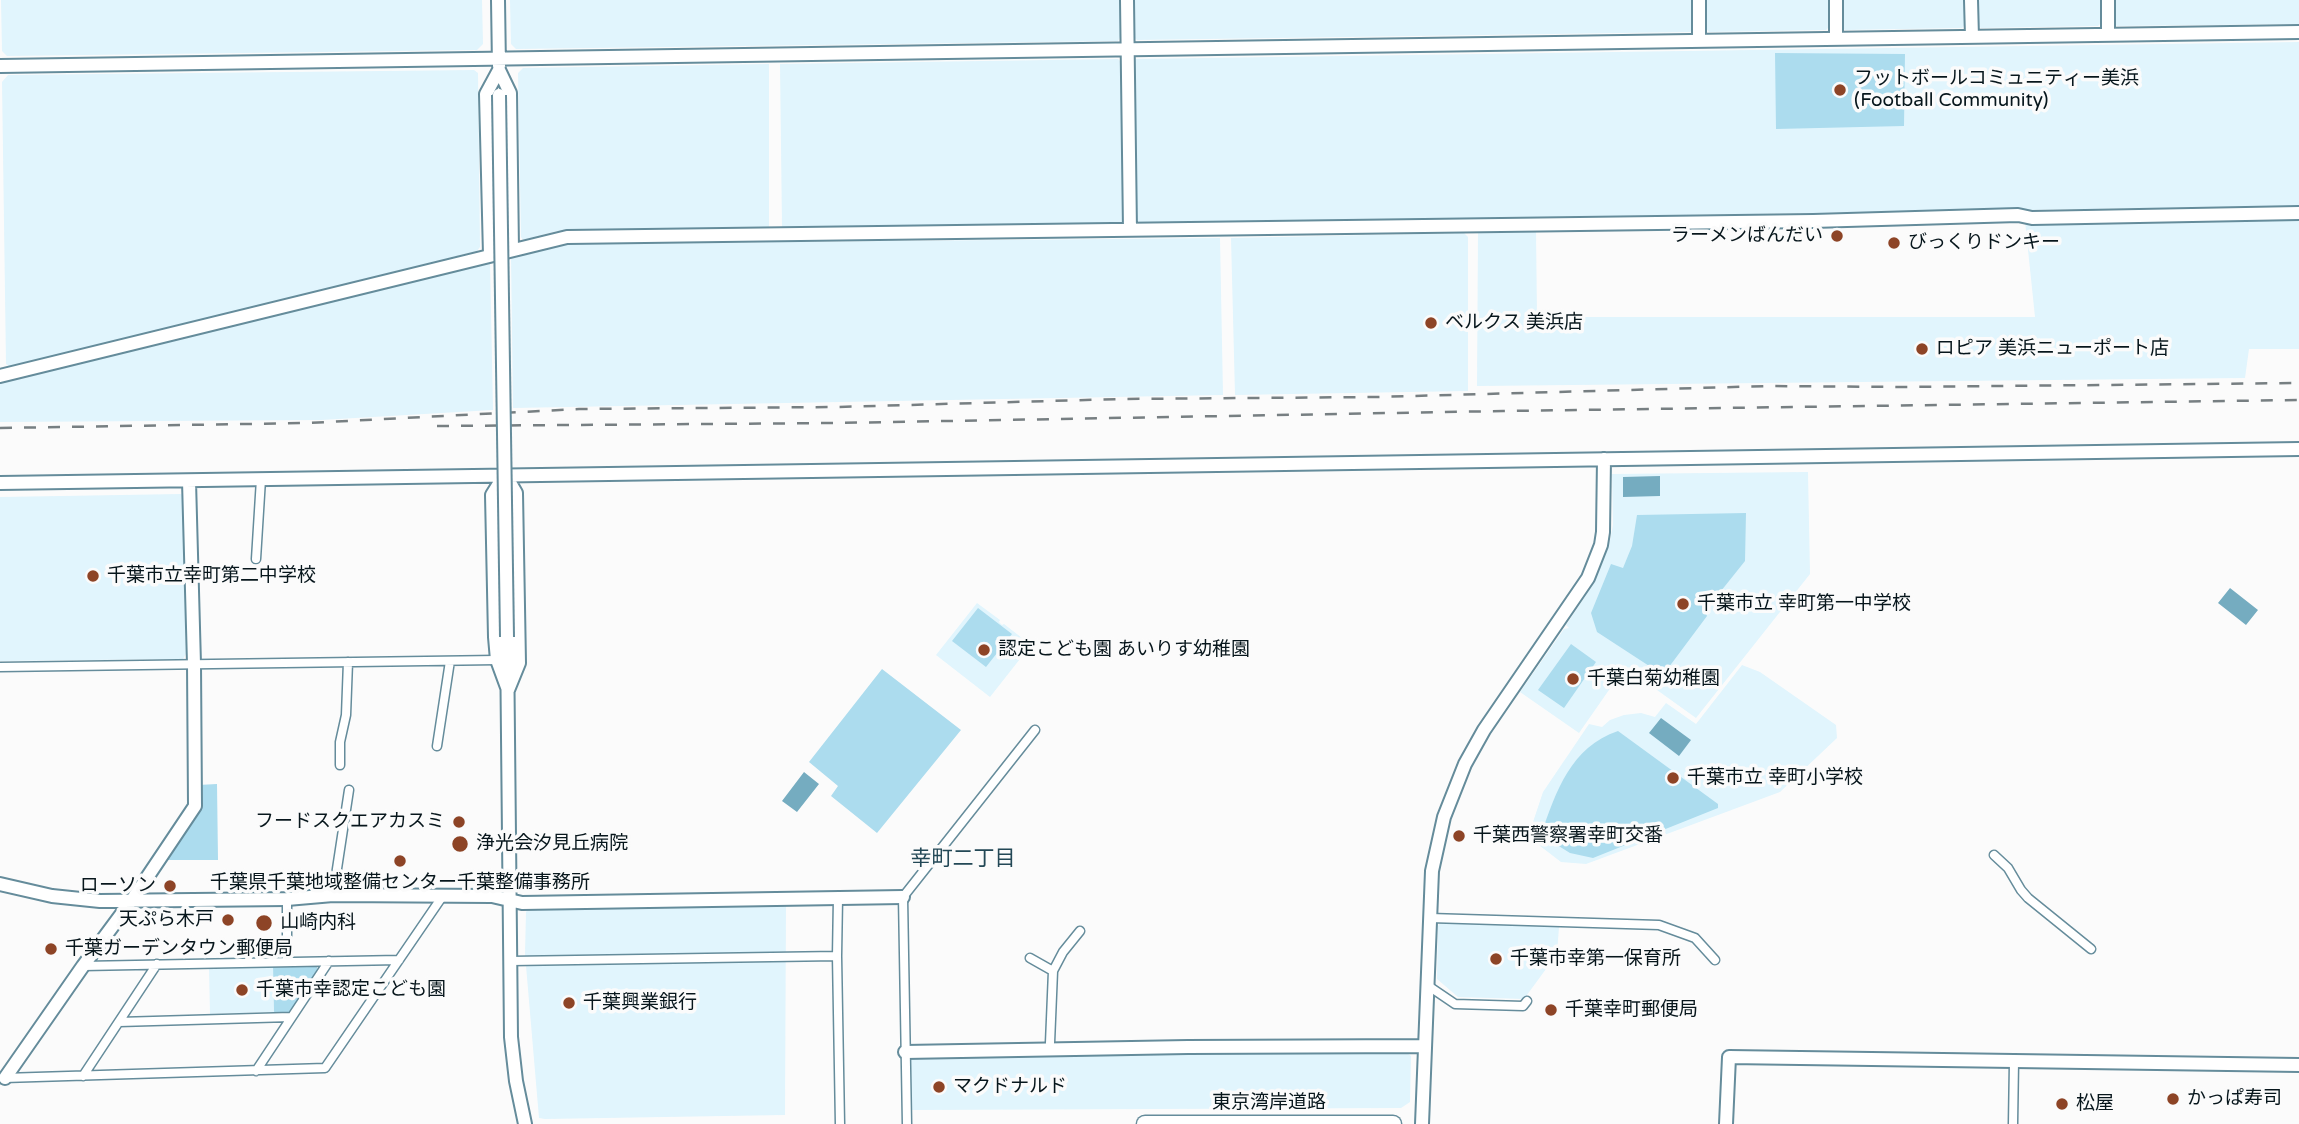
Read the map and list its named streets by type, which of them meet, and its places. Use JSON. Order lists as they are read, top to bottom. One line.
{"streets":{"highway":["東京湾岸道路"]},"districts":["幸町二丁目"],"places":["フットボールコミュニティー美浜 (Football Community)","ラーメンばんだい","びっくりドンキー","ベルクス 美浜店","ロピア 美浜ニューポート店","千葉市立幸町第二中学校","千葉市立 幸町第一中学校","認定こども園 あいりす幼稚園","千葉白菊幼稚園","千葉市立 幸町小学校","フードスクエアカスミ","千葉西警察署幸町交番","浄光会汐見丘病院","千葉県千葉地域整備センター千葉整備事務所","ローソン","天ぷら木戸","山崎内科","千葉ガーデンタウン郵便局","千葉市幸第一保育所","千葉市幸認定こども園","千葉興業銀行","千葉幸町郵便局","マクドナルド","かっぱ寿司","松屋"]}
